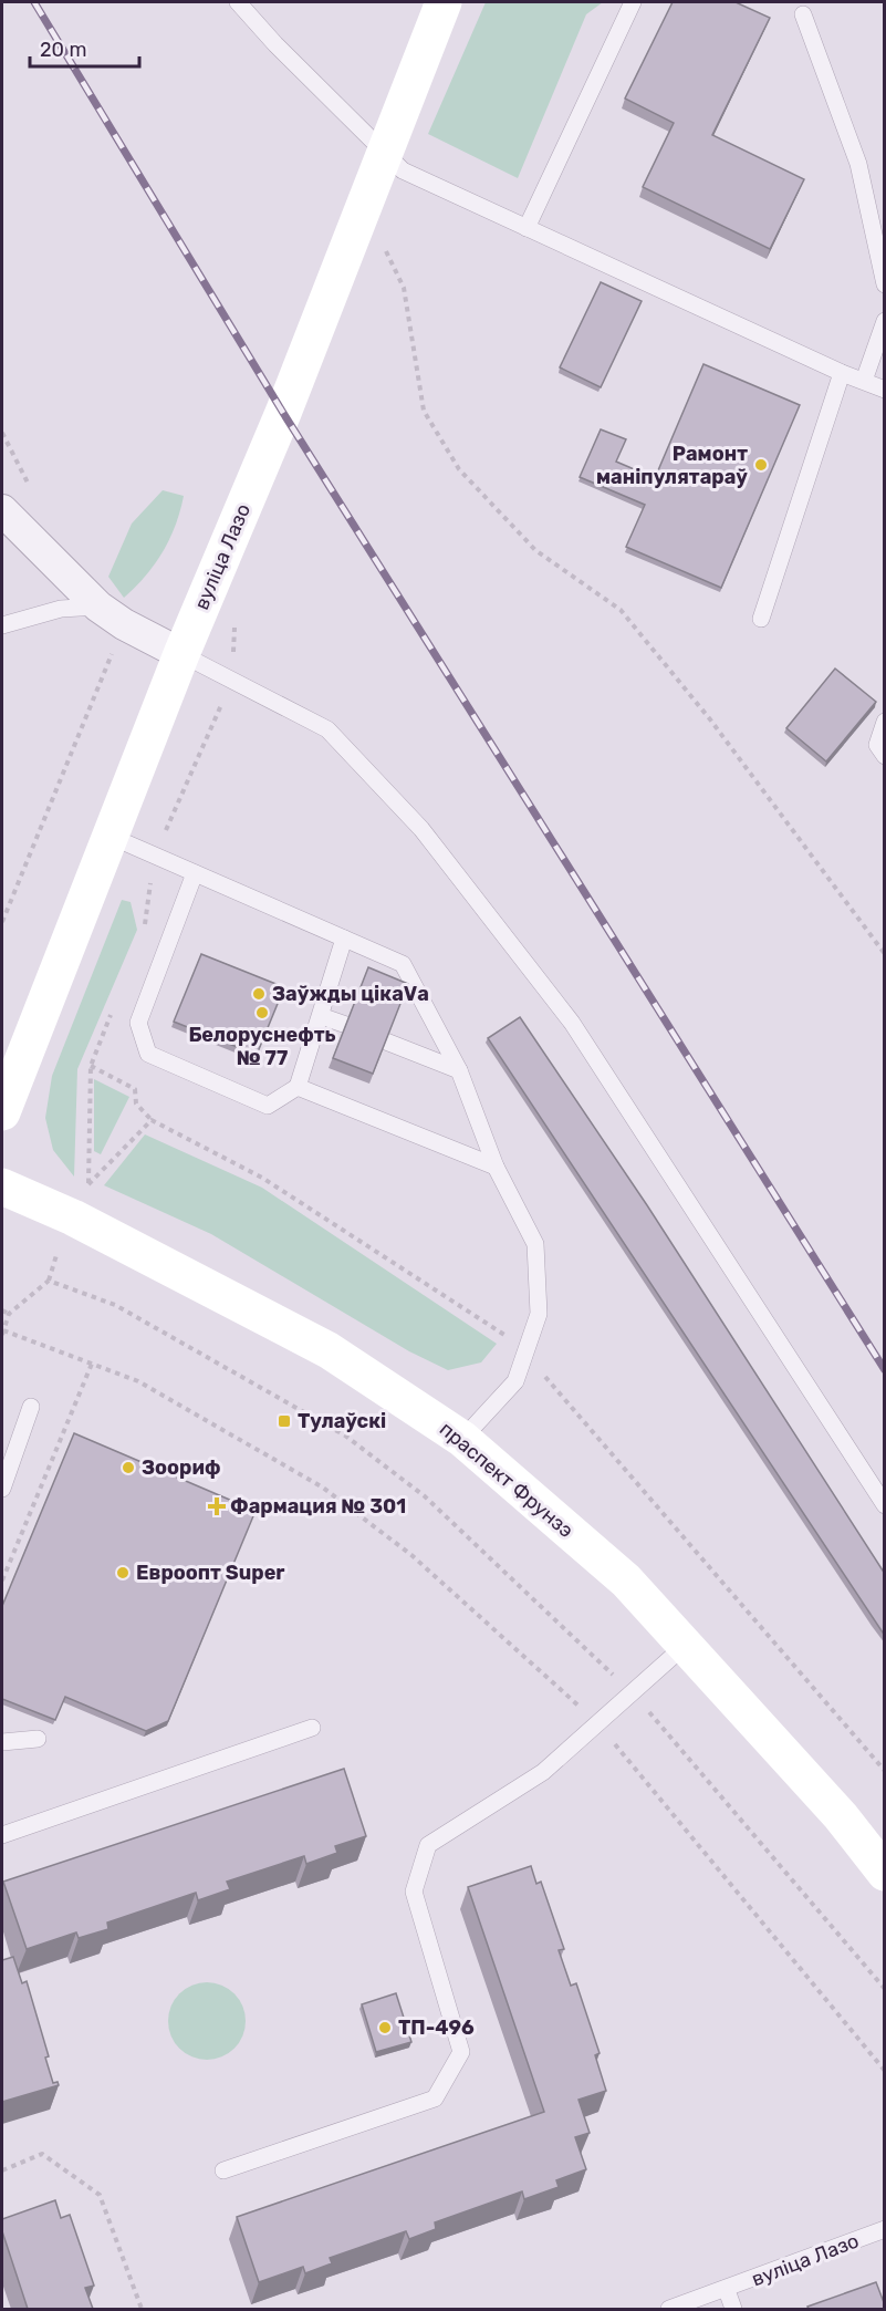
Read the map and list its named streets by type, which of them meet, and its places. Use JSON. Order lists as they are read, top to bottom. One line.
{"streets":{"main road":["вуліца Лазо","праспект Фрунзэ"]},"places":{"other":["Рамонт маніпулятараў","Заўжды цікаVа","Белоруснефть № 77","Зоориф","Евроопт Super","ТП-496"],"transit":["Тулаўскі"],"health":["Фармация № 301"]},"scale_bar":"20 m"}
